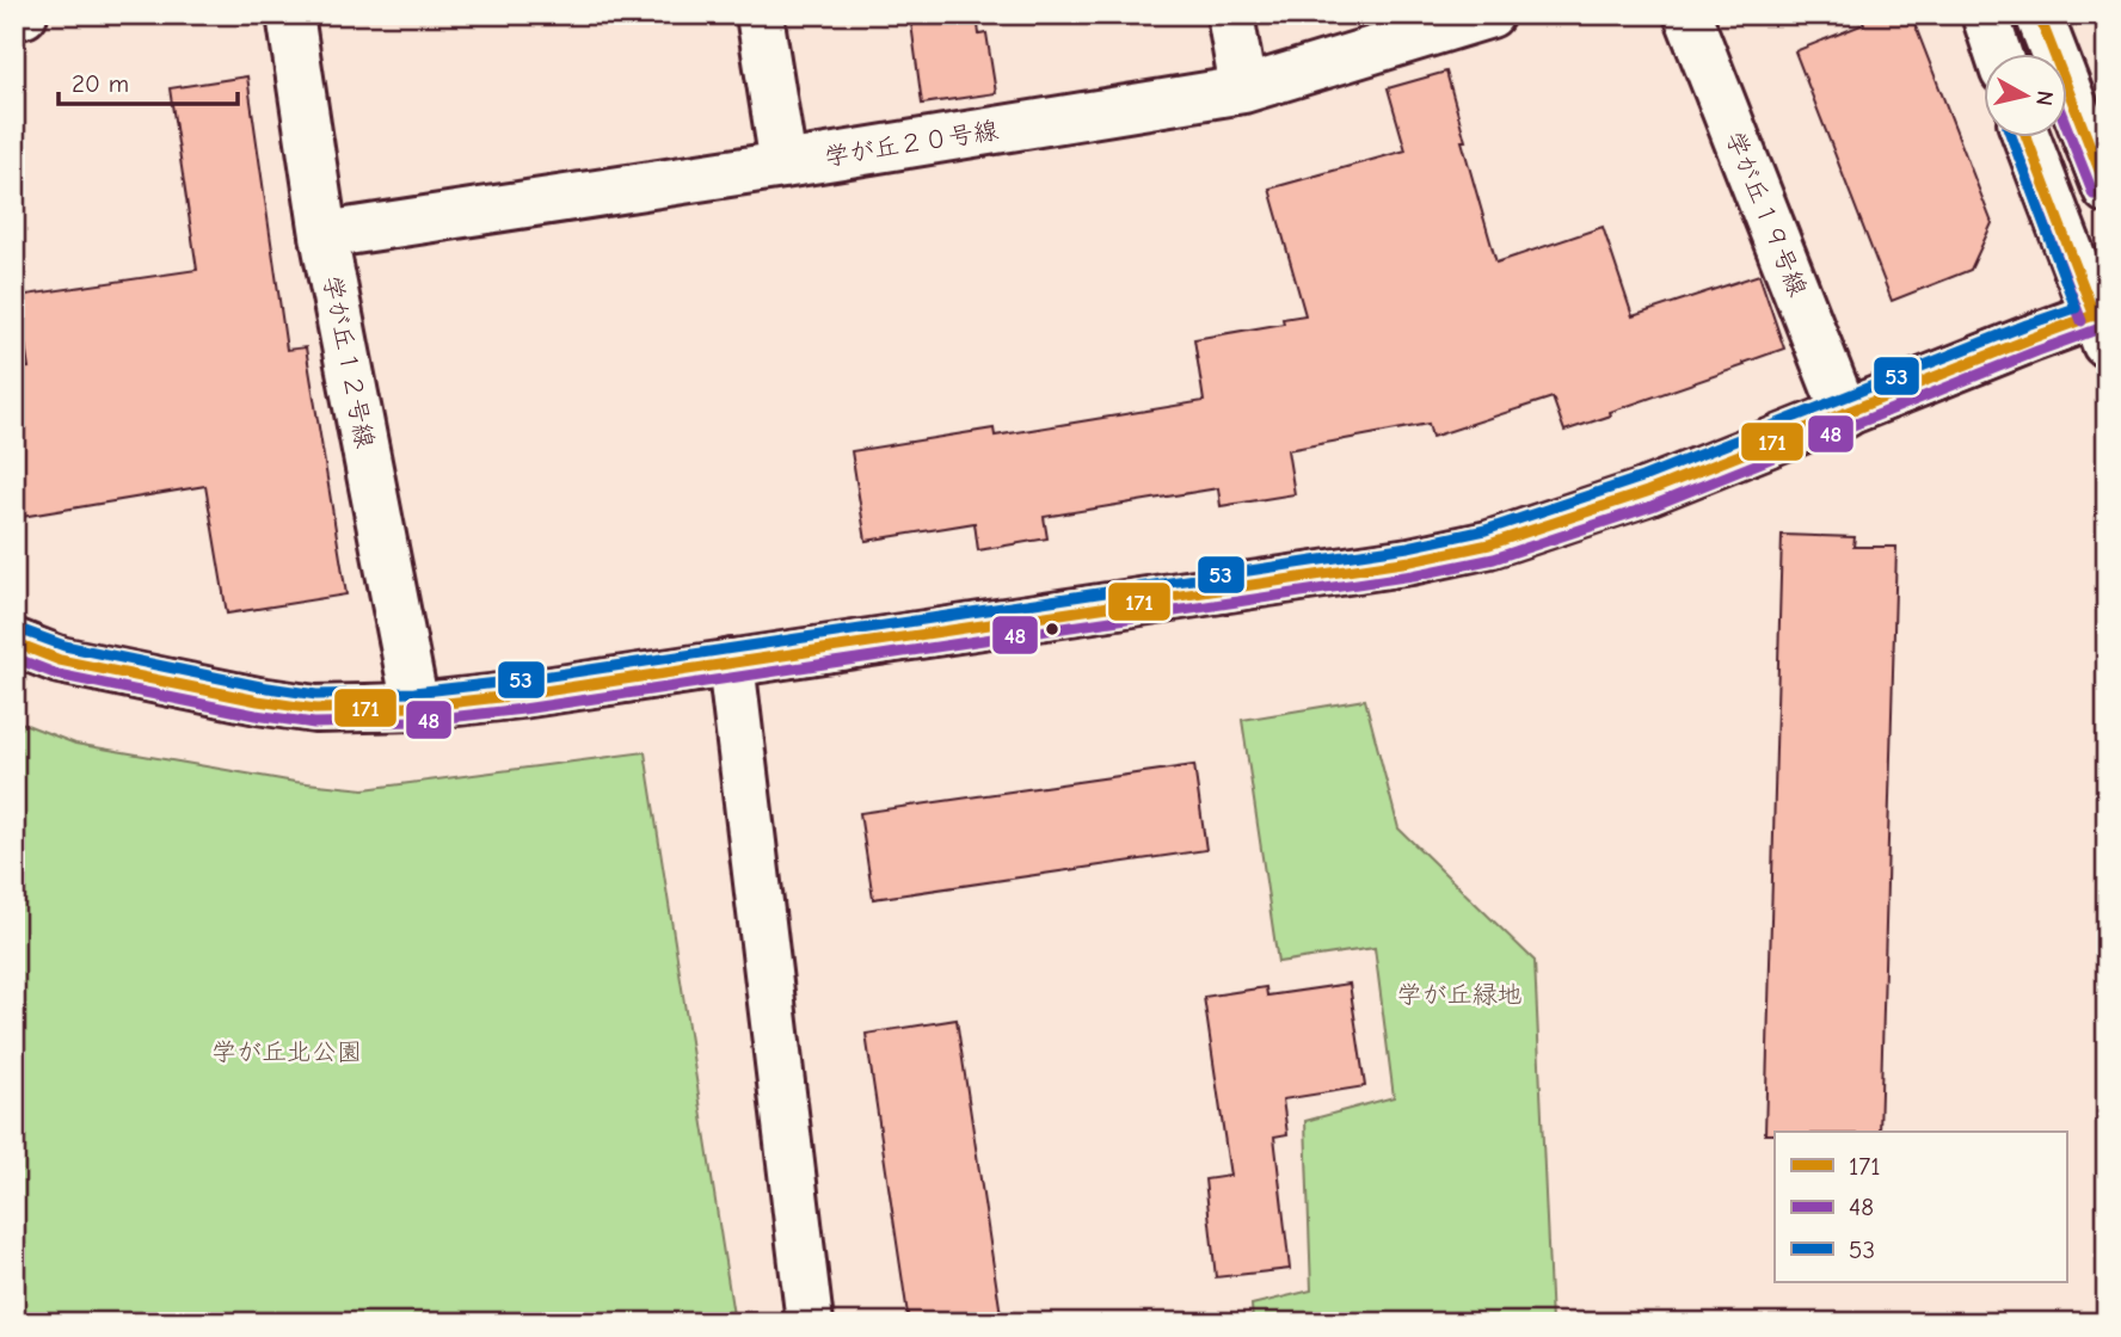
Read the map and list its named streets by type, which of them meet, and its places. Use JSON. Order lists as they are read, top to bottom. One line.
{"streets":{"street":["学が丘２０号線","学が丘１９号線","学が丘１２号線"]},"crossings":[["学が丘２０号線","学が丘１２号線"]],"parks":["学が丘緑地","学が丘北公園"],"lines":["transit line 171","transit line 48","transit line 53"],"legend":["171","48","53"],"scale_bar":"20 m","north":"right"}
